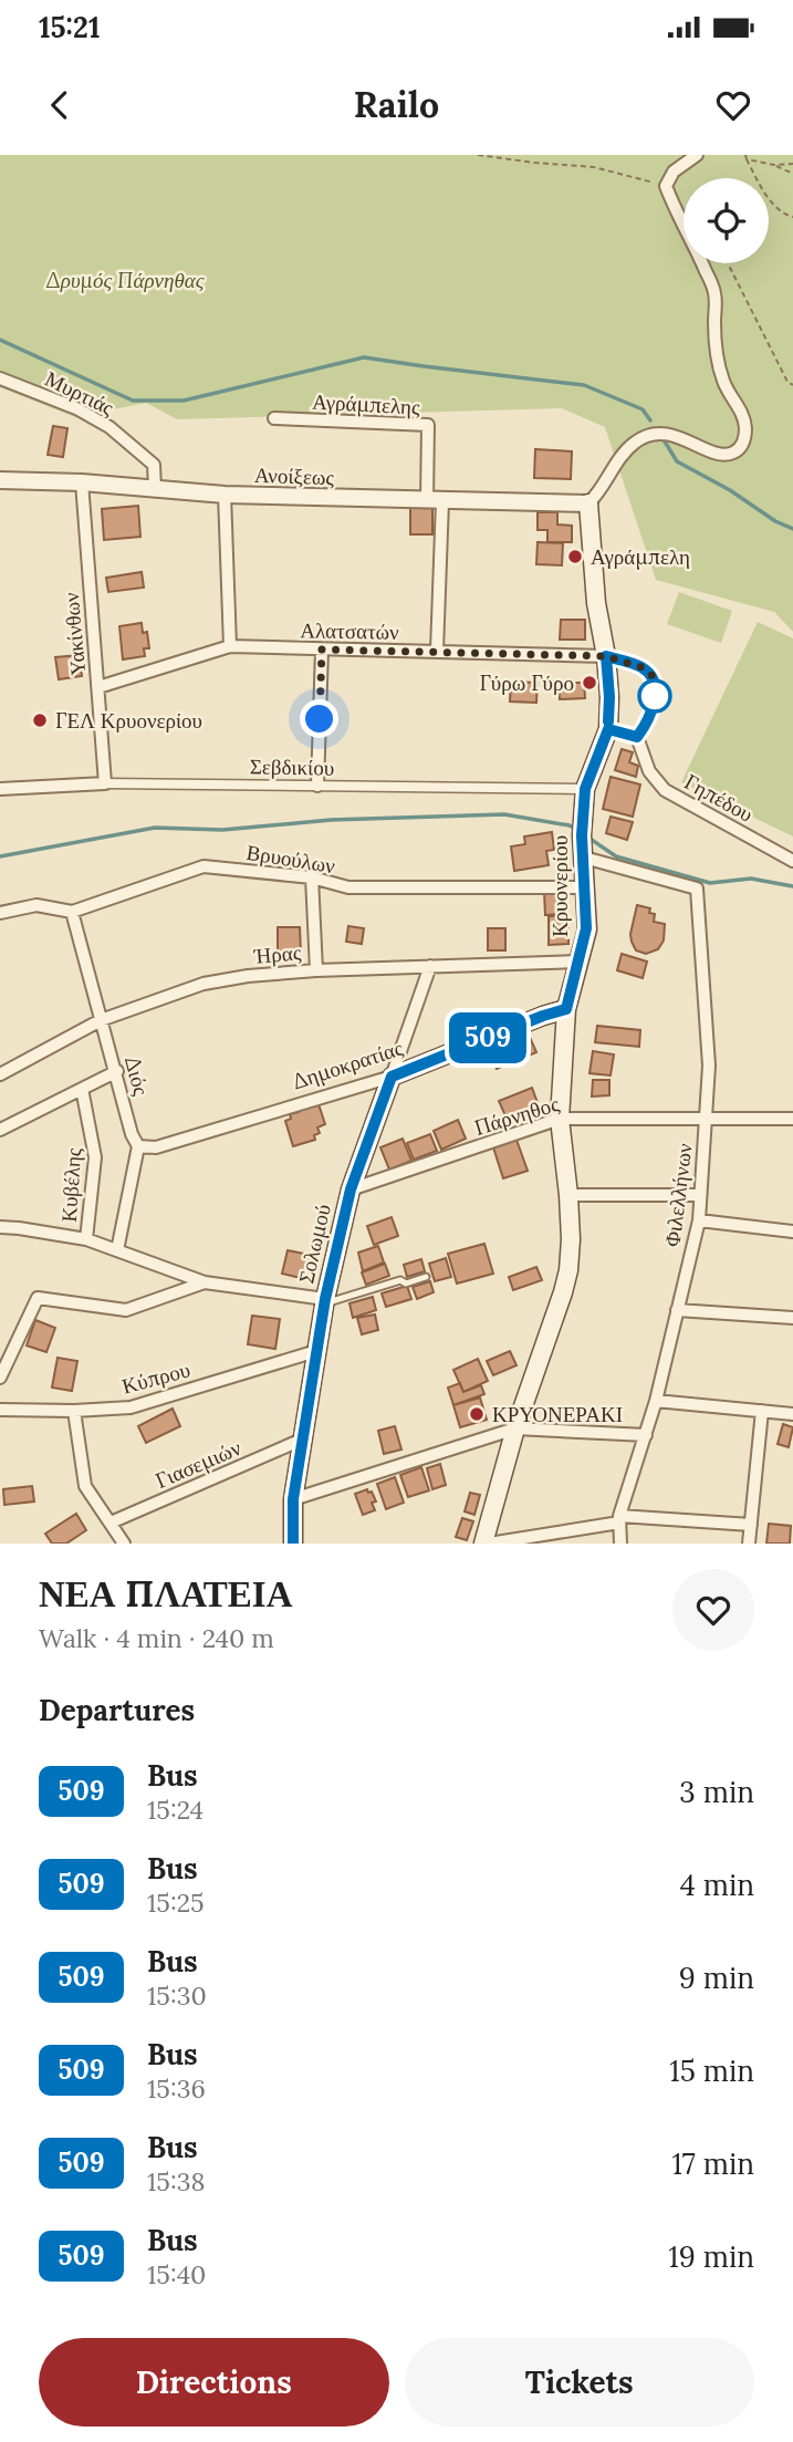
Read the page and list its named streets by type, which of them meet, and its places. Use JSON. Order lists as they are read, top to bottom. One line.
{"streets":{"main road":["Κρυονερίου","Δημοκρατίας","Σολωμού"],"street":["Μυρτιάς","Αγράμπελης","Ανοίξεως","Αλατσατών","Υακίνθων","Σεβδικίου","Γηπέδου","Βρυούλων","Ήρας","Διός","Πάρνηθος","Κυβέλης","Φιλελλήνων","Κύπρου","Γιασεμιών"]},"crossings":[["Μυρτιάς","Ανοίξεως"],["Αγράμπελης","Ανοίξεως"],["Αγράμπελης","Αλατσατών"],["Ανοίξεως","Υακίνθων"],["Ανοίξεως","Κρυονερίου"],["Αλατσατών","Υακίνθων"],["Αλατσατών","Γηπέδου"],["Αλατσατών","Κρυονερίου"],["Υακίνθων","Σεβδικίου"],["Σεβδικίου","Κρυονερίου"],["Βρυούλων","Κρυονερίου"],["Βρυούλων","Διός"],["Κρυονερίου","Ήρας"],["Κρυονερίου","Δημοκρατίας"],["Κρυονερίου","Πάρνηθος"],["Κρυονερίου","Φιλελλήνων"],["Ήρας","Διός"],["Ήρας","Σολωμού"],["Δημοκρατίας","Διός"],["Δημοκρατίας","Σολωμού"],["Πάρνηθος","Φιλελλήνων"],["Πάρνηθος","Σολωμού"],["Σολωμού","Κύπρου"],["Σολωμού","Γιασεμιών"]],"parks":["Δρυμός Πάρνηθας"],"places":["Αγράμπελη","Γύρω Γύρο","ΓΕΛ Κρυονερίου","ΚΡΥΟΝΕΡΑΚΙ"],"lines":["bus line 509"],"page":{"status":"15:21","header":"Railo","on_map":"509","heading":[["ΝΕΑ ΠΛΑΤΕΙΑ","Walk · 4 min · 240 m"],"Departures"],"list":[{"mark":"509","name":"Bus","note":"15:24","value":"3 min"},{"mark":"509","name":"Bus","note":"15:25","value":"4 min"},{"mark":"509","name":"Bus","note":"15:30","value":"9 min"},{"mark":"509","name":"Bus","note":"15:36","value":"15 min"},{"mark":"509","name":"Bus","note":"15:38","value":"17 min"},{"mark":"509","name":"Bus","note":"15:40","value":"19 min"}],"buttons":["Directions","Tickets"]}}
